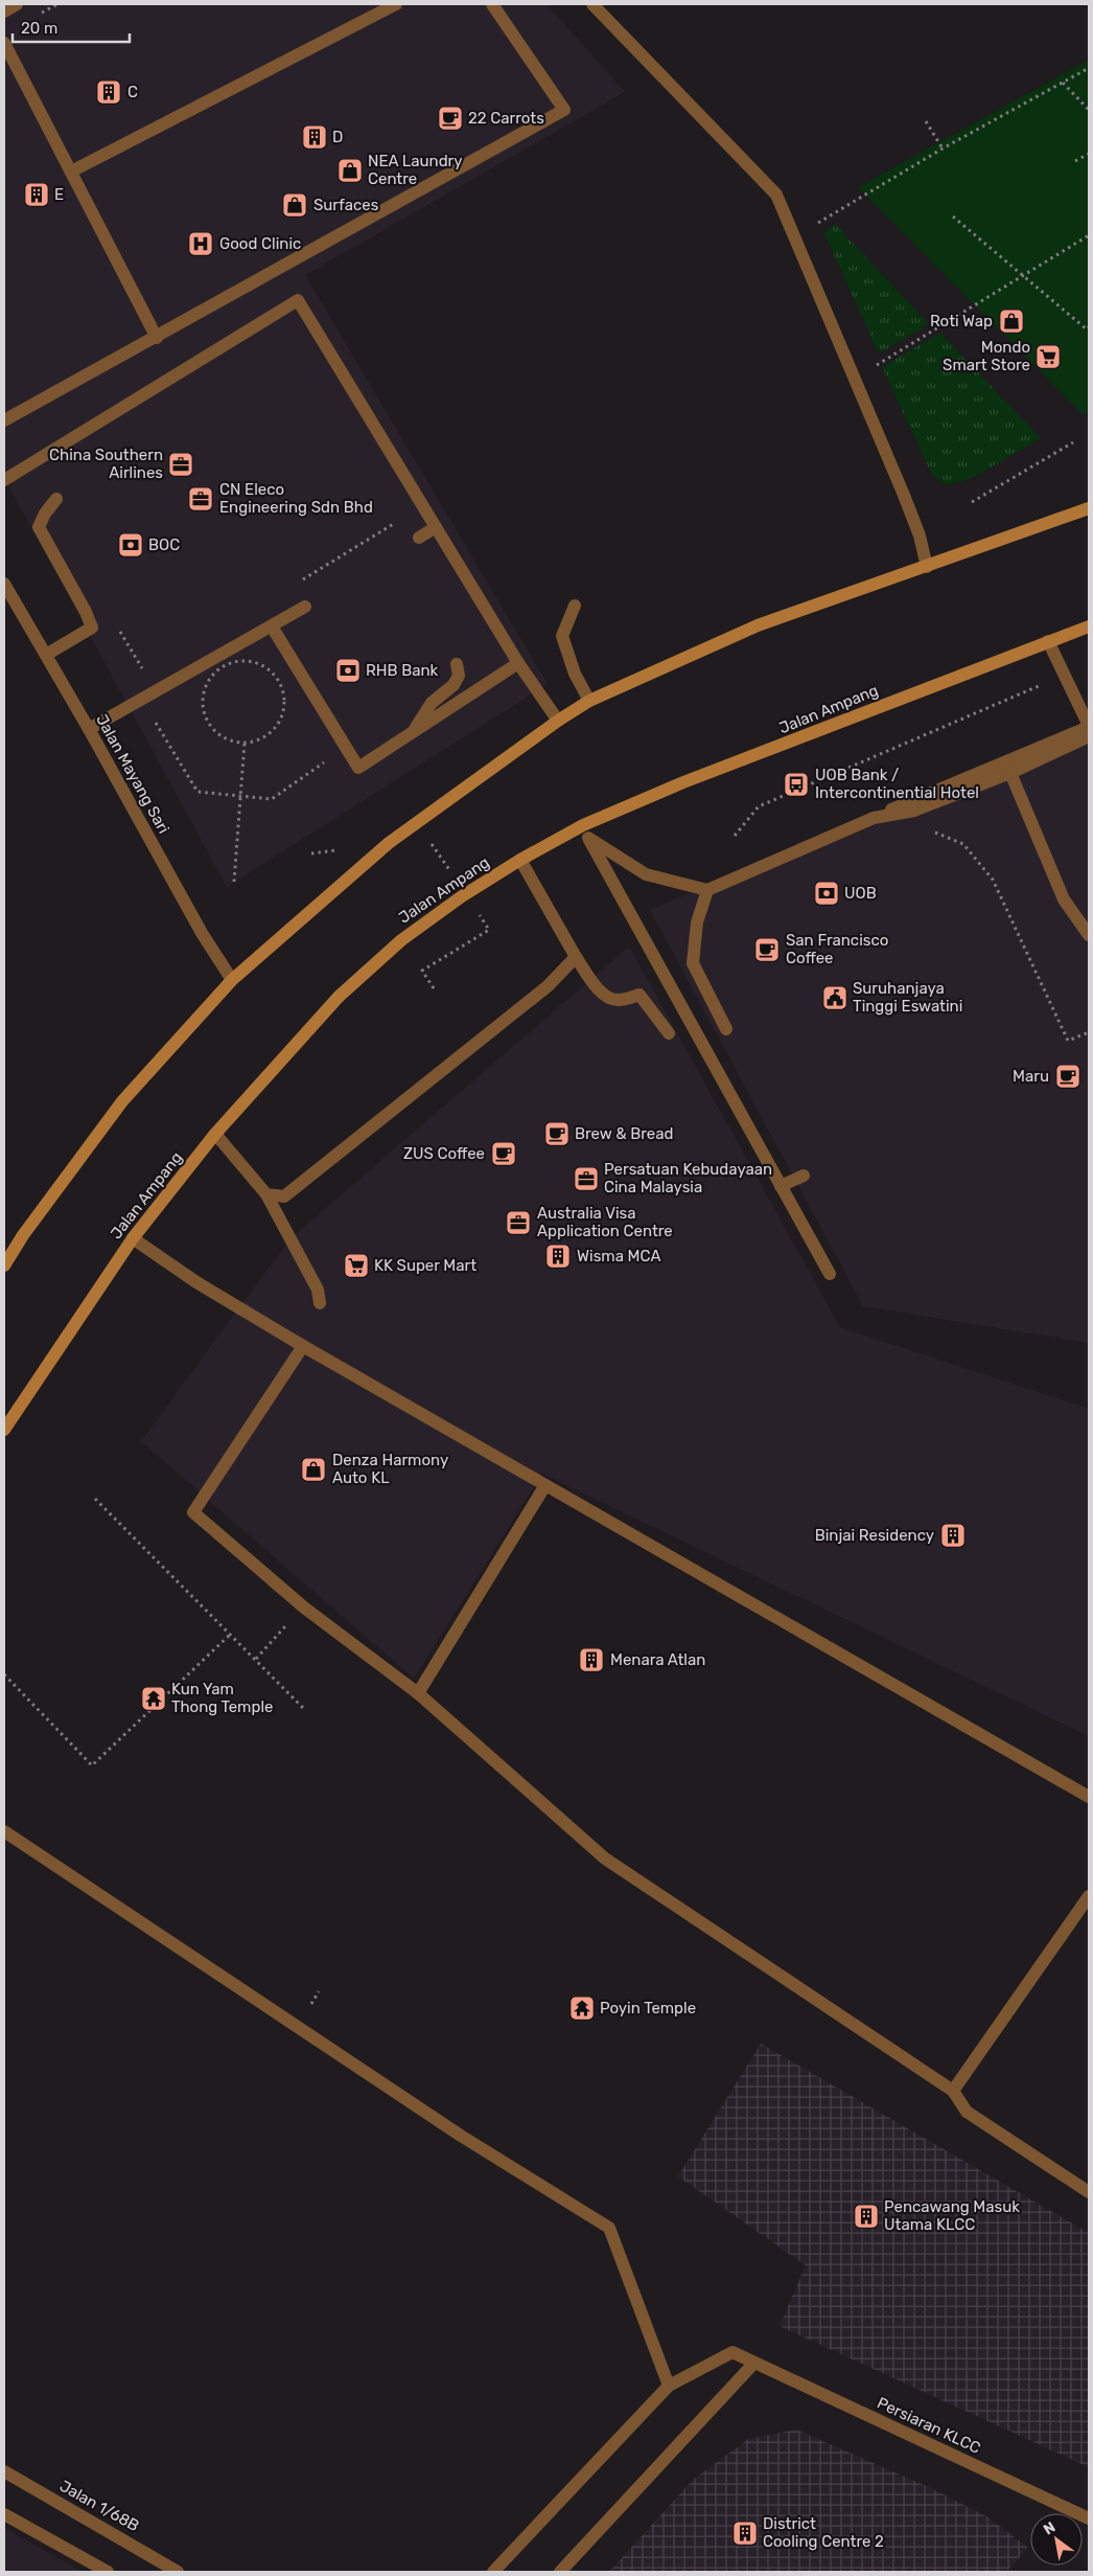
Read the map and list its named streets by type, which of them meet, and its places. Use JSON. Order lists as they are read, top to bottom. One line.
{"streets":{"main road":["Jalan Ampang"],"street":["Jalan Mayang Sari","Persiaran KLCC","Jalan 1/68B"]},"places":{"building":["C","D","E","Wisma MCA","Binjai Residency","Menara Atlan","Pencawang Masuk Utama KLCC","District Cooling Centre 2"],"cafe":["22 Carrots","San Francisco Coffee","Maru","Brew & Bread","ZUS Coffee"],"shop":["NEA Laundry Centre","Surfaces","Roti Wap","Denza Harmony Auto KL"],"hospital":["Good Clinic"],"supermarket":["Mondo Smart Store","KK Super Mart"],"office":["China Southern Airlines","CN Eleco Engineering Sdn Bhd","Persatuan Kebudayaan Cina Malaysia","Australia Visa Application Centre"],"bank":["BOC","RHB Bank","UOB"],"bus stop":["UOB Bank / Intercontinential Hotel"],"public building":["Suruhanjaya Tinggi Eswatini"],"temple":["Kun Yam Thong Temple","Poyin Temple"]},"scale_bar":"20 m","north":"top left"}
